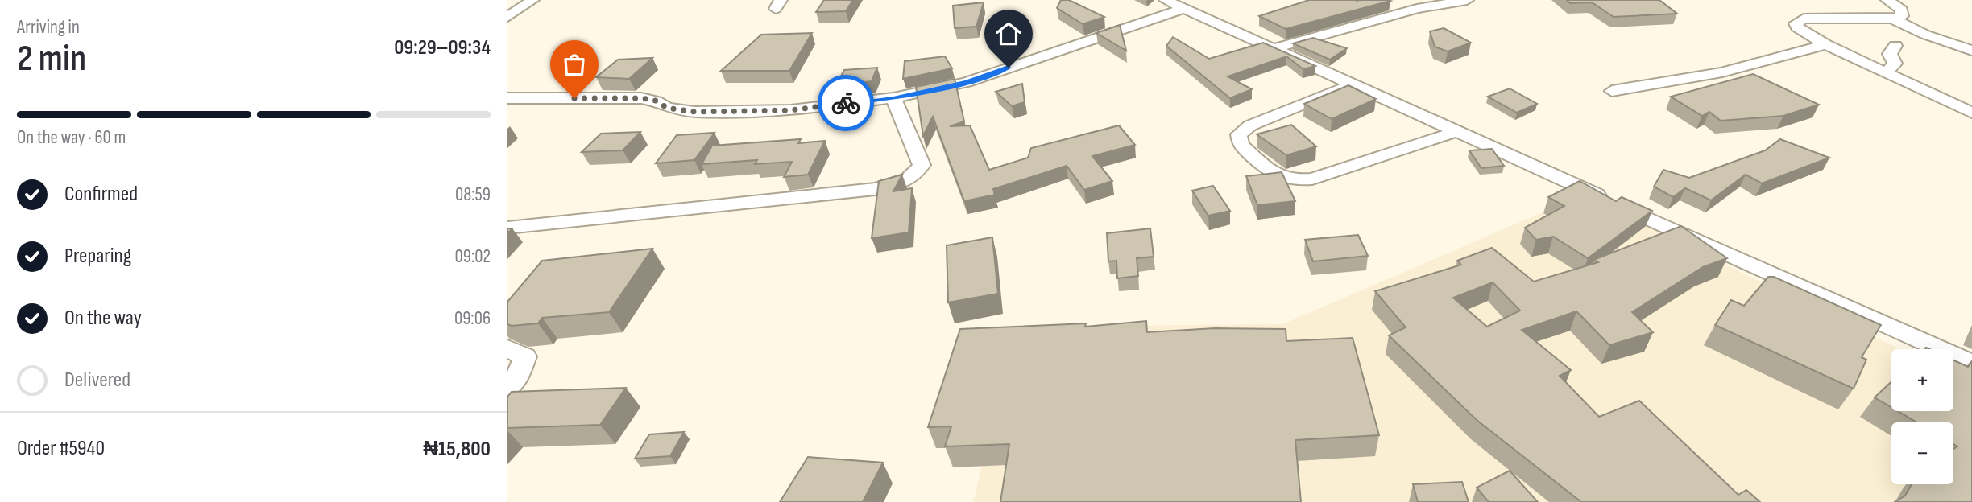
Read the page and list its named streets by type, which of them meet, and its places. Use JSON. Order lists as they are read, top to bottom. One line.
{"page":{"heading":["2 min","Arriving in","09:29–09:34"],"panel":["Order #5940","₦15,800"],"bar":"On the way · 60 m","list":[["Confirmed","08:59"],["Preparing","09:02"],["On the way","09:06"],"Delivered"],"map_buttons":["+","−"]}}
